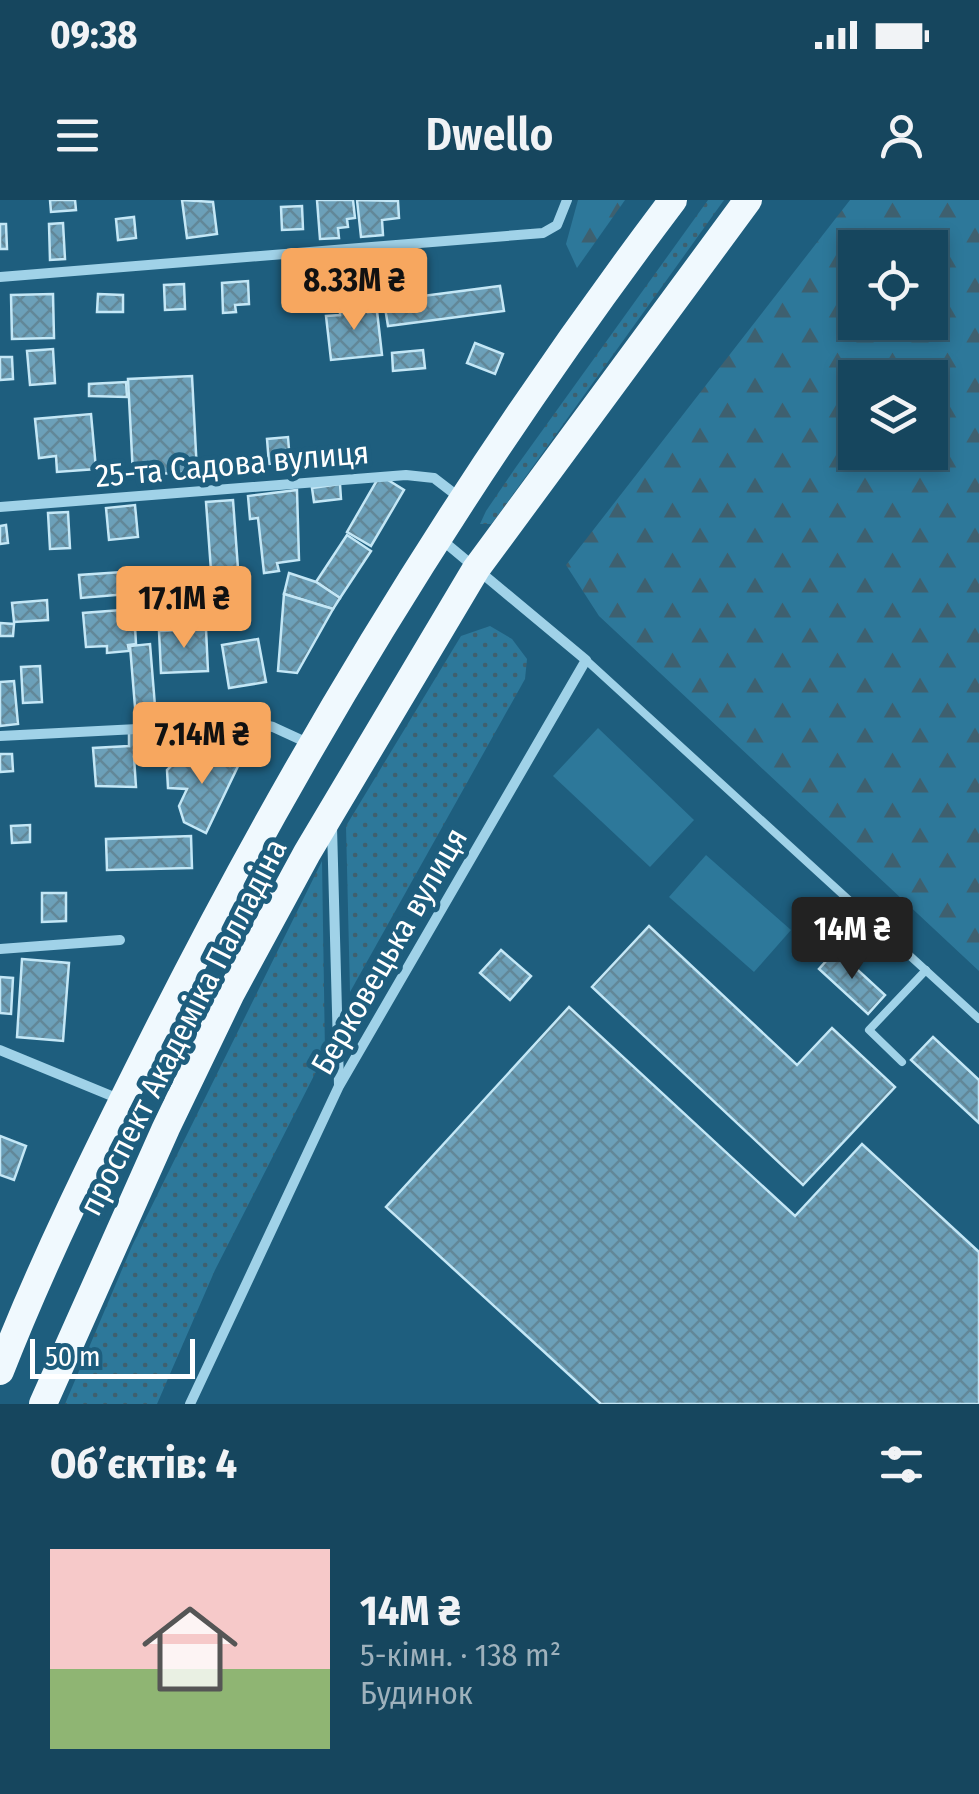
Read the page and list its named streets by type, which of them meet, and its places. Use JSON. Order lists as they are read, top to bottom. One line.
{"streets":{"highway":["проспект Академіка Палладіна"],"street":["25-та Садова вулиця","Берковецька вулиця"]},"crossings":[["25-та Садова вулиця","проспект Академіка Палладіна"]],"scale_bar":"50 m","page":{"status":"09:38","header":"Dwello","price":["8.33M ₴","17.1M ₴","7.14M ₴","14M ₴"],"scale":"50 m","heading":"Об’єктів: 4","list":[{"name":"14M ₴","note":"5-кімн. · 138 m² · Будинок"}]}}
